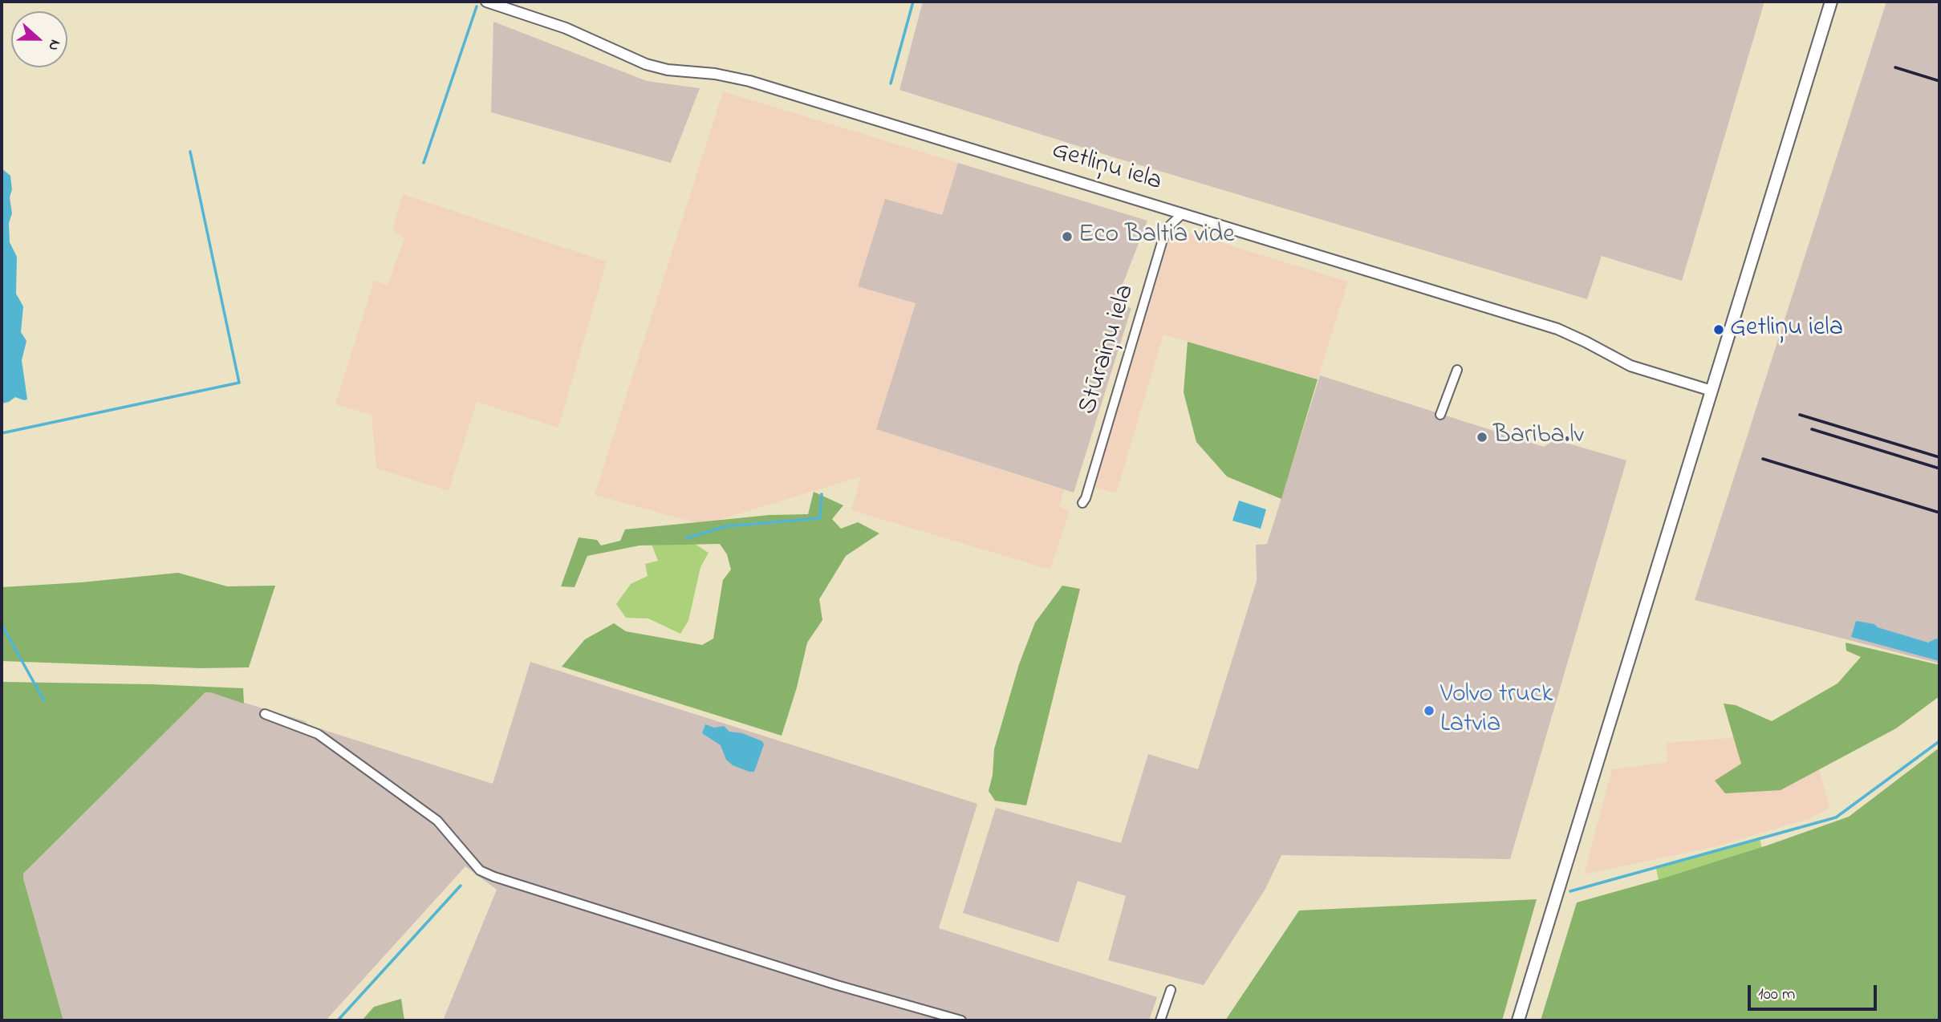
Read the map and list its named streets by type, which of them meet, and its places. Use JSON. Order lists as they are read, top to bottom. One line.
{"streets":{"street":["Getliņu iela","Stūraiņu iela"]},"crossings":[["Getliņu iela","Stūraiņu iela"]],"places":["Eco Baltia vide","Getliņu iela","Bariba.lv","Volvo truck Latvia"],"scale_bar":"100 m","north":"right"}
